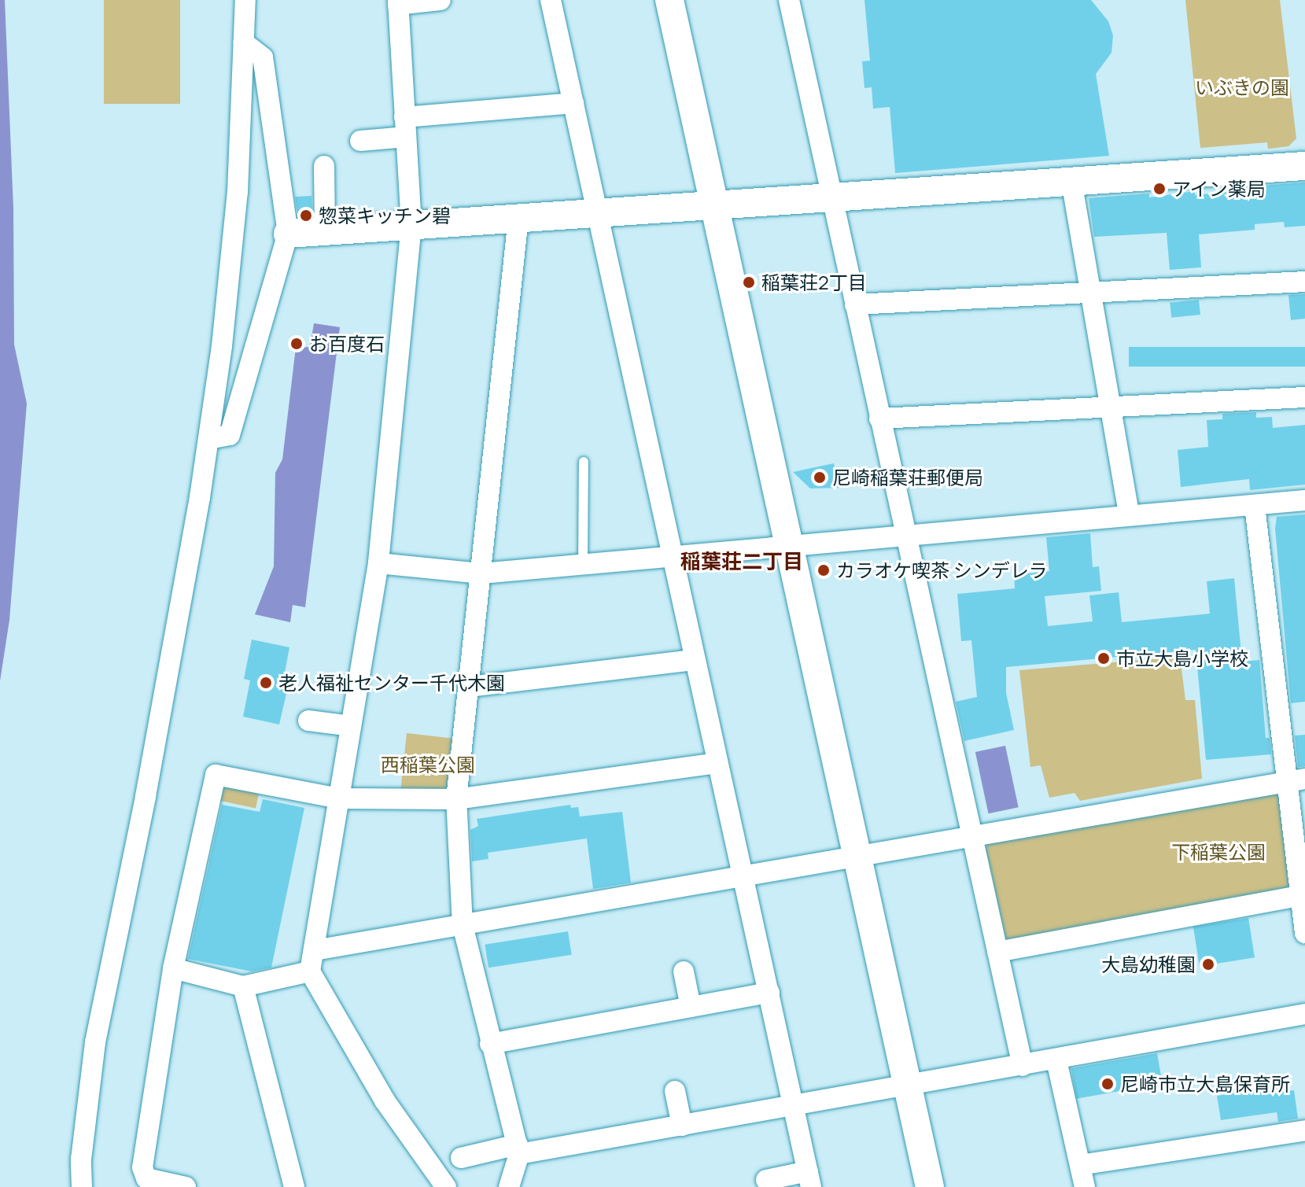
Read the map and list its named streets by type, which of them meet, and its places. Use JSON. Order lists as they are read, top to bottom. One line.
{"districts":["稲葉荘二丁目"],"parks":["いぶきの園","西稲葉公園","下稲葉公園"],"places":["アイン薬局","惣菜キッチン碧","稲葉荘2丁目","お百度石","尼崎稲葉荘郵便局","カラオケ喫茶 シンデレラ","市立大島小学校","老人福祉センター千代木園","大島幼稚園","尼崎市立大島保育所"]}
